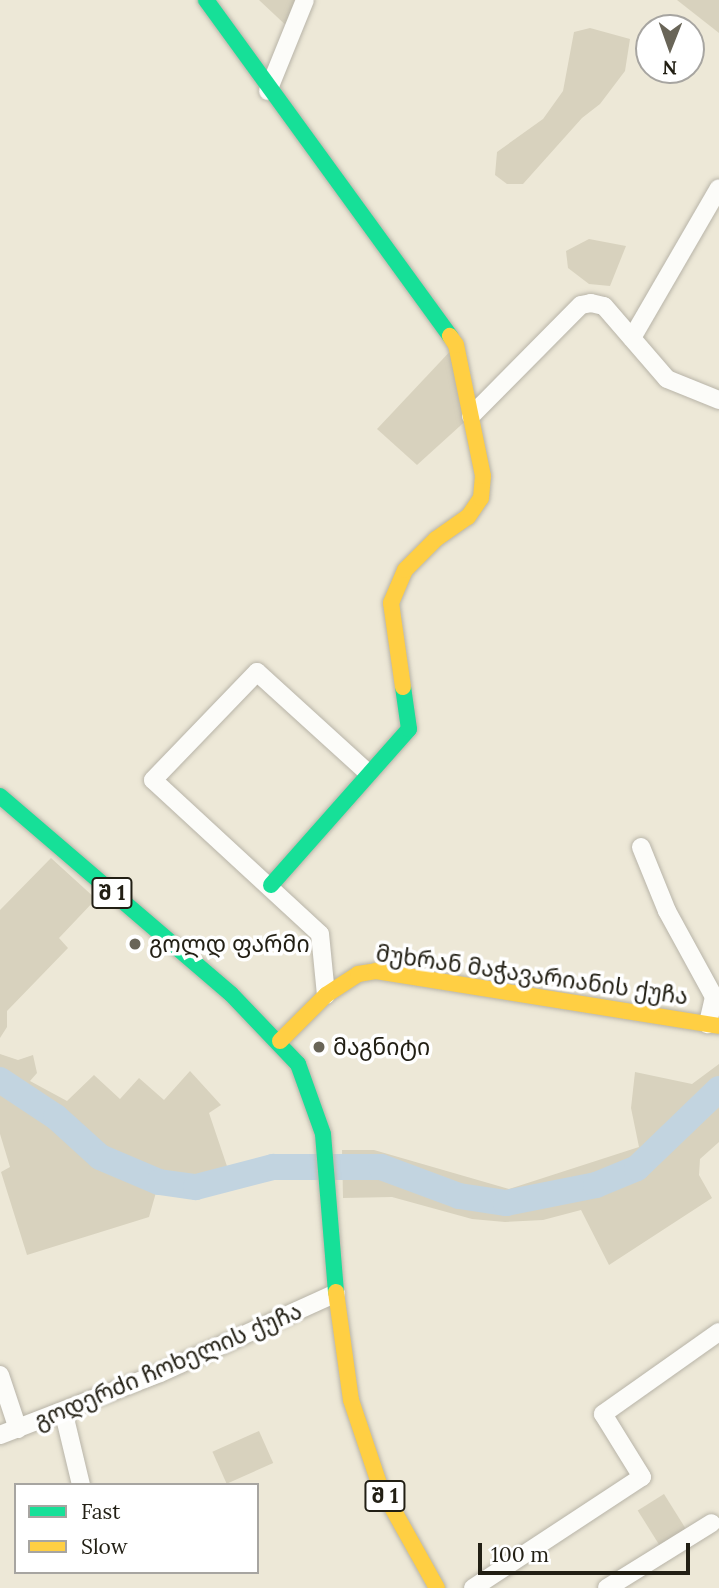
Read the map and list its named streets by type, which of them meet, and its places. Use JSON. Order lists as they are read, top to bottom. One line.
{"streets":{"main road":["შ 1","მუხრან მაჭავარიანის ქუჩა"],"street":["გოდერძი ჩოხელის ქუჩა"]},"crossings":[["შ 1","მუხრან მაჭავარიანის ქუჩა"],["შ 1","გოდერძი ჩოხელის ქუჩა"]],"places":["გოლდ ფარმი","მაგნიტი"],"legend":["Fast","Slow"],"scale_bar":"100 m","north":"bottom"}
